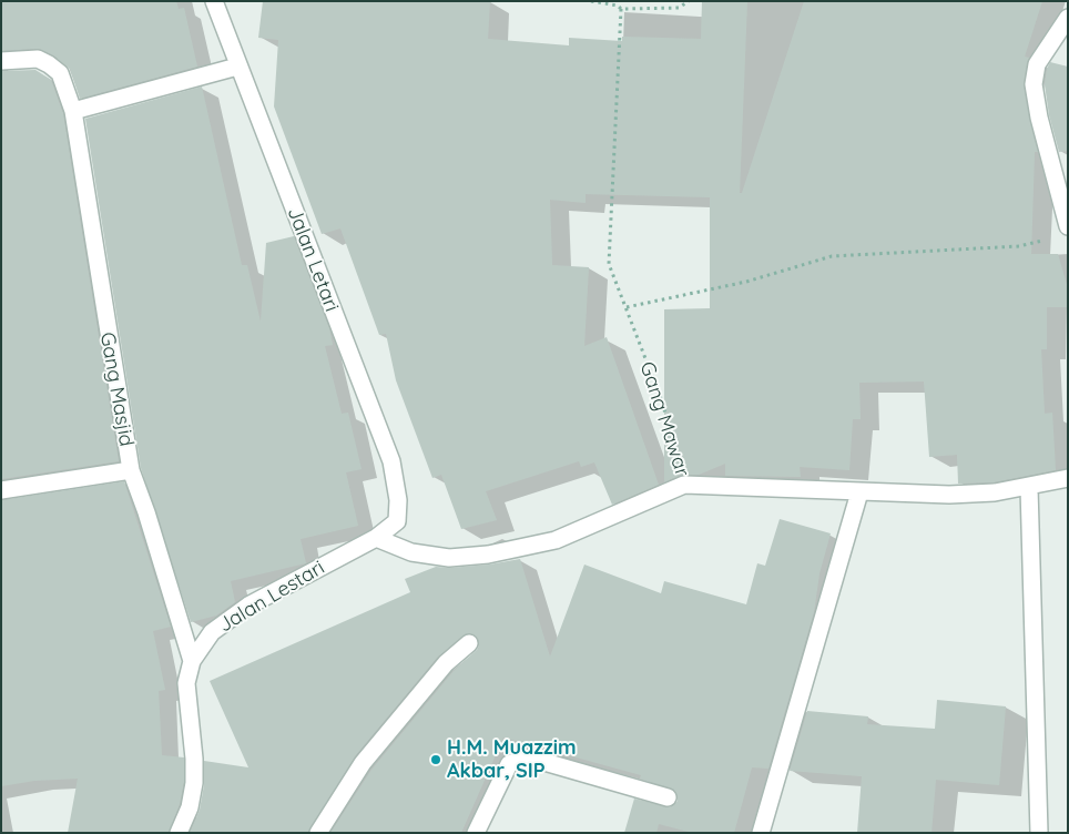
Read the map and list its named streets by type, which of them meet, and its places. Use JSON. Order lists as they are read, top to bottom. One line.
{"streets":{"street":["Jalan Letari","Gang Masjid","Gang Mawar","Jalan Lestari"]},"crossings":[["Jalan Letari","Jalan Lestari"],["Gang Masjid","Jalan Lestari"]],"places":["H.M. Muazzim Akbar, SIP"]}
